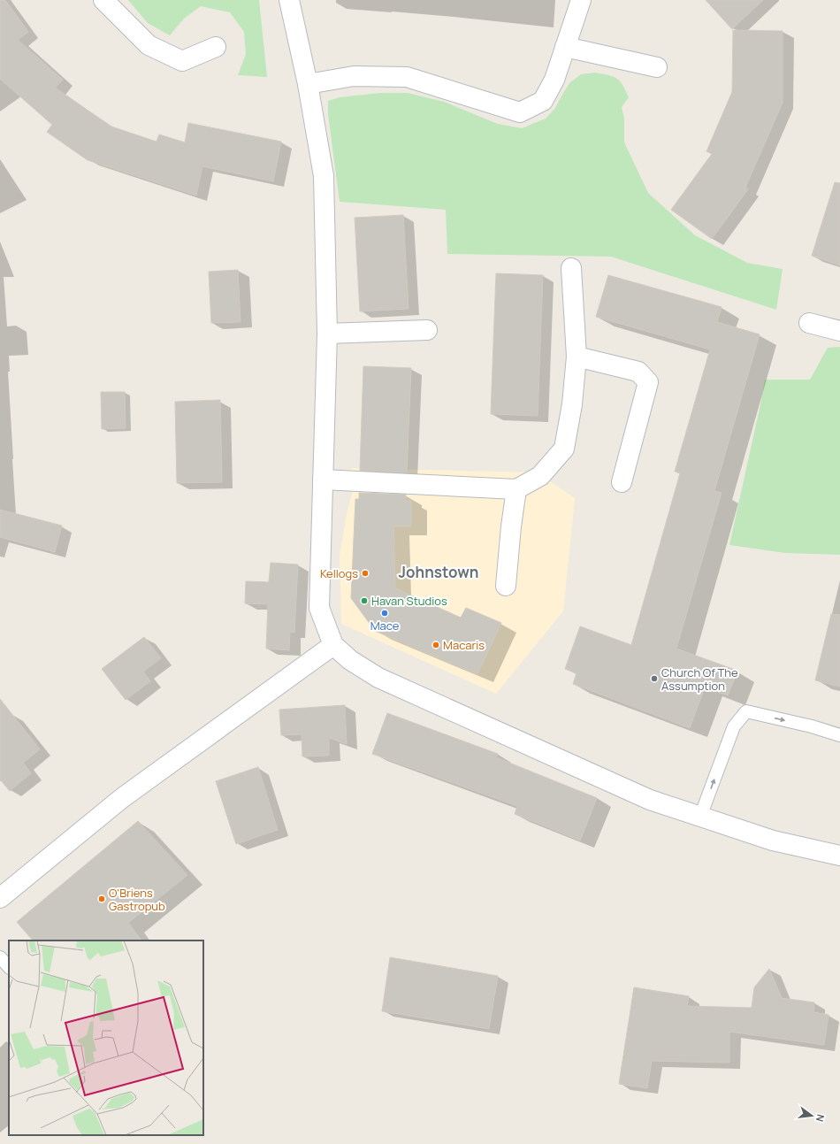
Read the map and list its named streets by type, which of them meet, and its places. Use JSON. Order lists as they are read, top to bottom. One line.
{"districts":["Johnstown"],"places":["Kellogs","Havan Studios","Mace","Macaris","Church Of The Assumption","O'Briens Gastropub"],"north":"right"}
